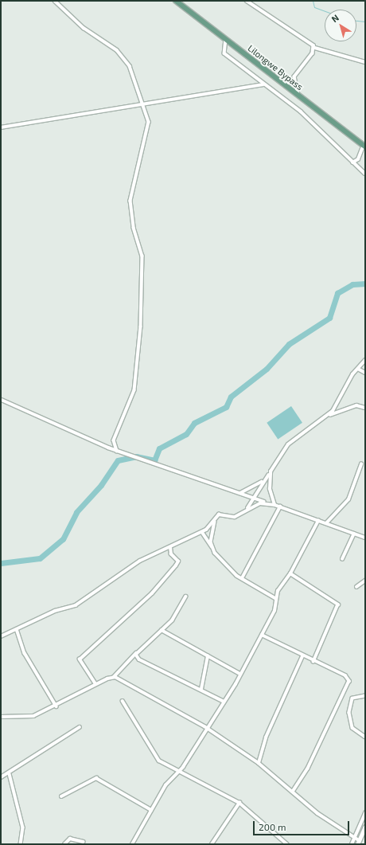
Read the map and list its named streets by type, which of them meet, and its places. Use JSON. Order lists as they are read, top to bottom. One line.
{"streets":{"main road":["Lilongwe Bypass"]},"scale_bar":"200 m","north":"top left"}
